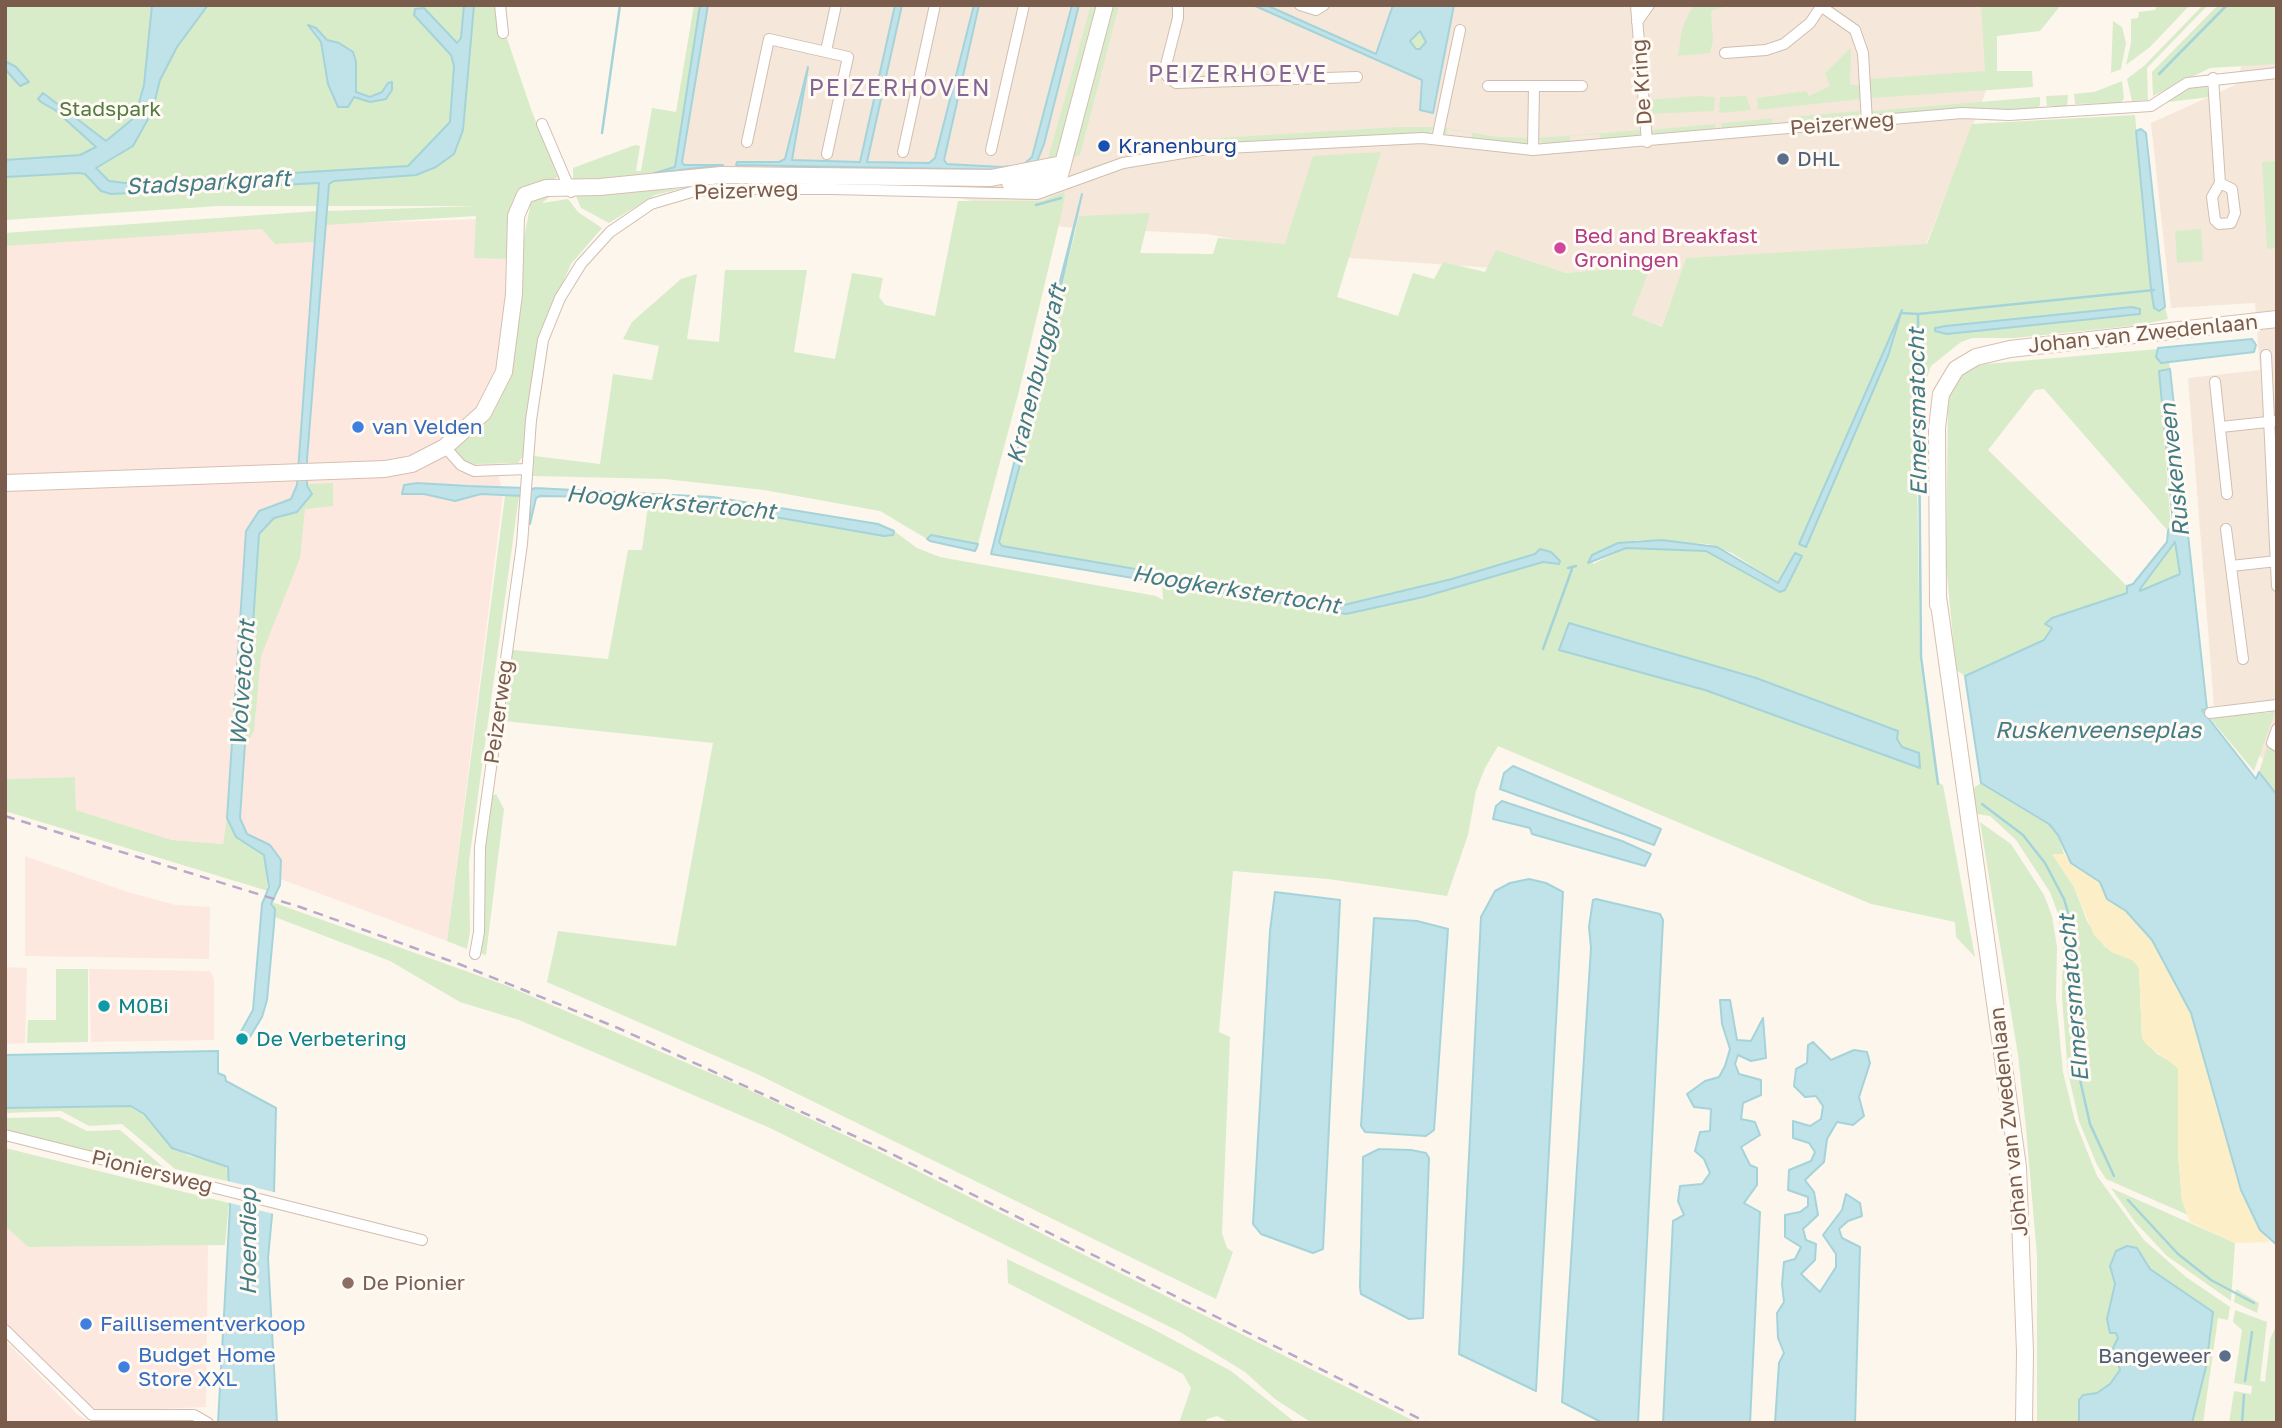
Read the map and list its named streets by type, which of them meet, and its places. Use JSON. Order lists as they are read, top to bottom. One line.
{"streets":{"street":["De Kring","Peizerweg","Johan van Zwedenlaan","Pioniersweg"]},"crossings":[["De Kring","Peizerweg"]],"districts":["PEIZERHOEVE","PEIZERHOVEN"],"water":["Stadsparkgraft","Kranenburggraft","Elmersmatocht","Ruskenveen","Hoogkerkstertocht","Wolvetocht","Ruskenveenseplas","Hoendiep"],"parks":["Stadspark"],"places":["Kranenburg","DHL","Bed and Breakfast Groningen","van Velden","M0Bi","De Verbetering","De Pionier","Faillisementverkoop","Bangeweer","Budget Home Store XXL"]}
